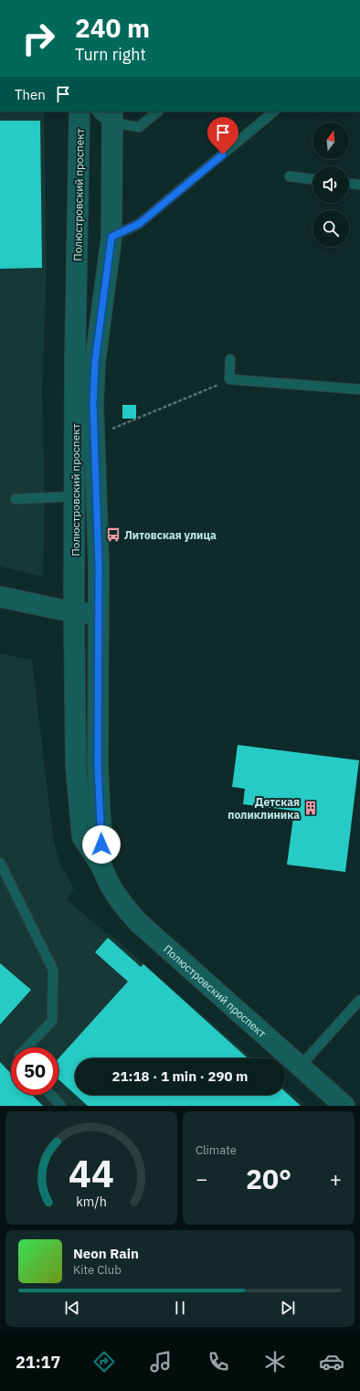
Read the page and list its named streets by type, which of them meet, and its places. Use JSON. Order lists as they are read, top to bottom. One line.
{"streets":{"main road":["Полюстровский проспект"]},"places":{"bus stop":["Литовская улица"],"building":["Детская поликлиника"]},"north":"top","page":{"turn":["240 m","Turn right"],"then":"Then","limit":"50","trip":"21:18 · 1 min · 290 m","tile":"Climate","heat":["−","20°","+"],"song":["Neon Rain","Kite Club"],"tabs":"21:17","gauge":["44","km/h"]}}
